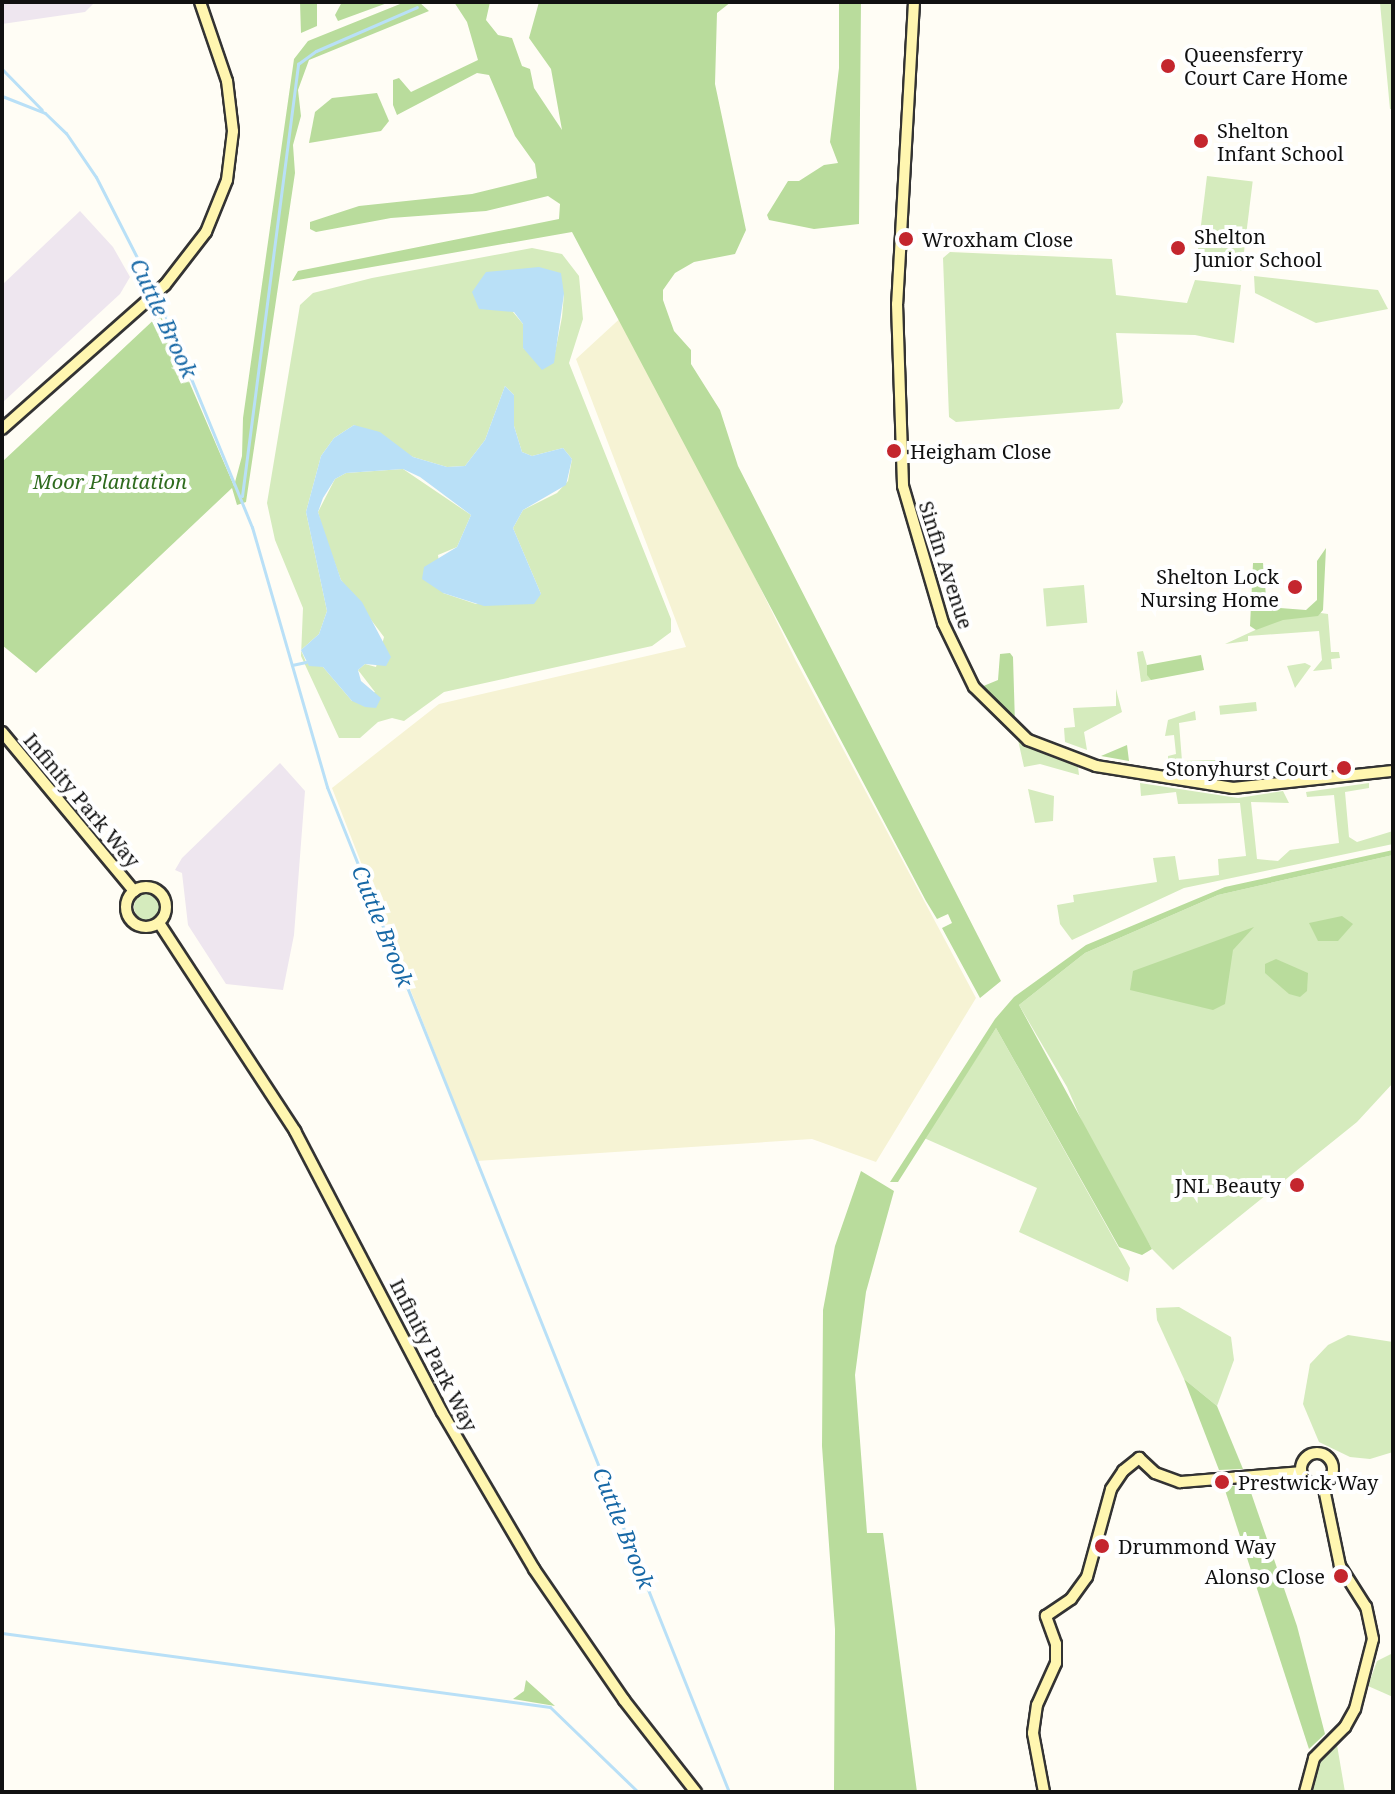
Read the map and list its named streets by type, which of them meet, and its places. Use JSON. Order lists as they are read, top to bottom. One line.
{"streets":{"street":["Sinfin Avenue","Infinity Park Way"]},"water":["Cuttle Brook"],"parks":["Moor Plantation"],"places":["Queensferry Court Care Home","Shelton Infant School","Wroxham Close","Shelton Junior School","Heigham Close","Shelton Lock Nursing Home","Stonyhurst Court","JNL Beauty","Prestwick Way","Drummond Way","Alonso Close"]}
